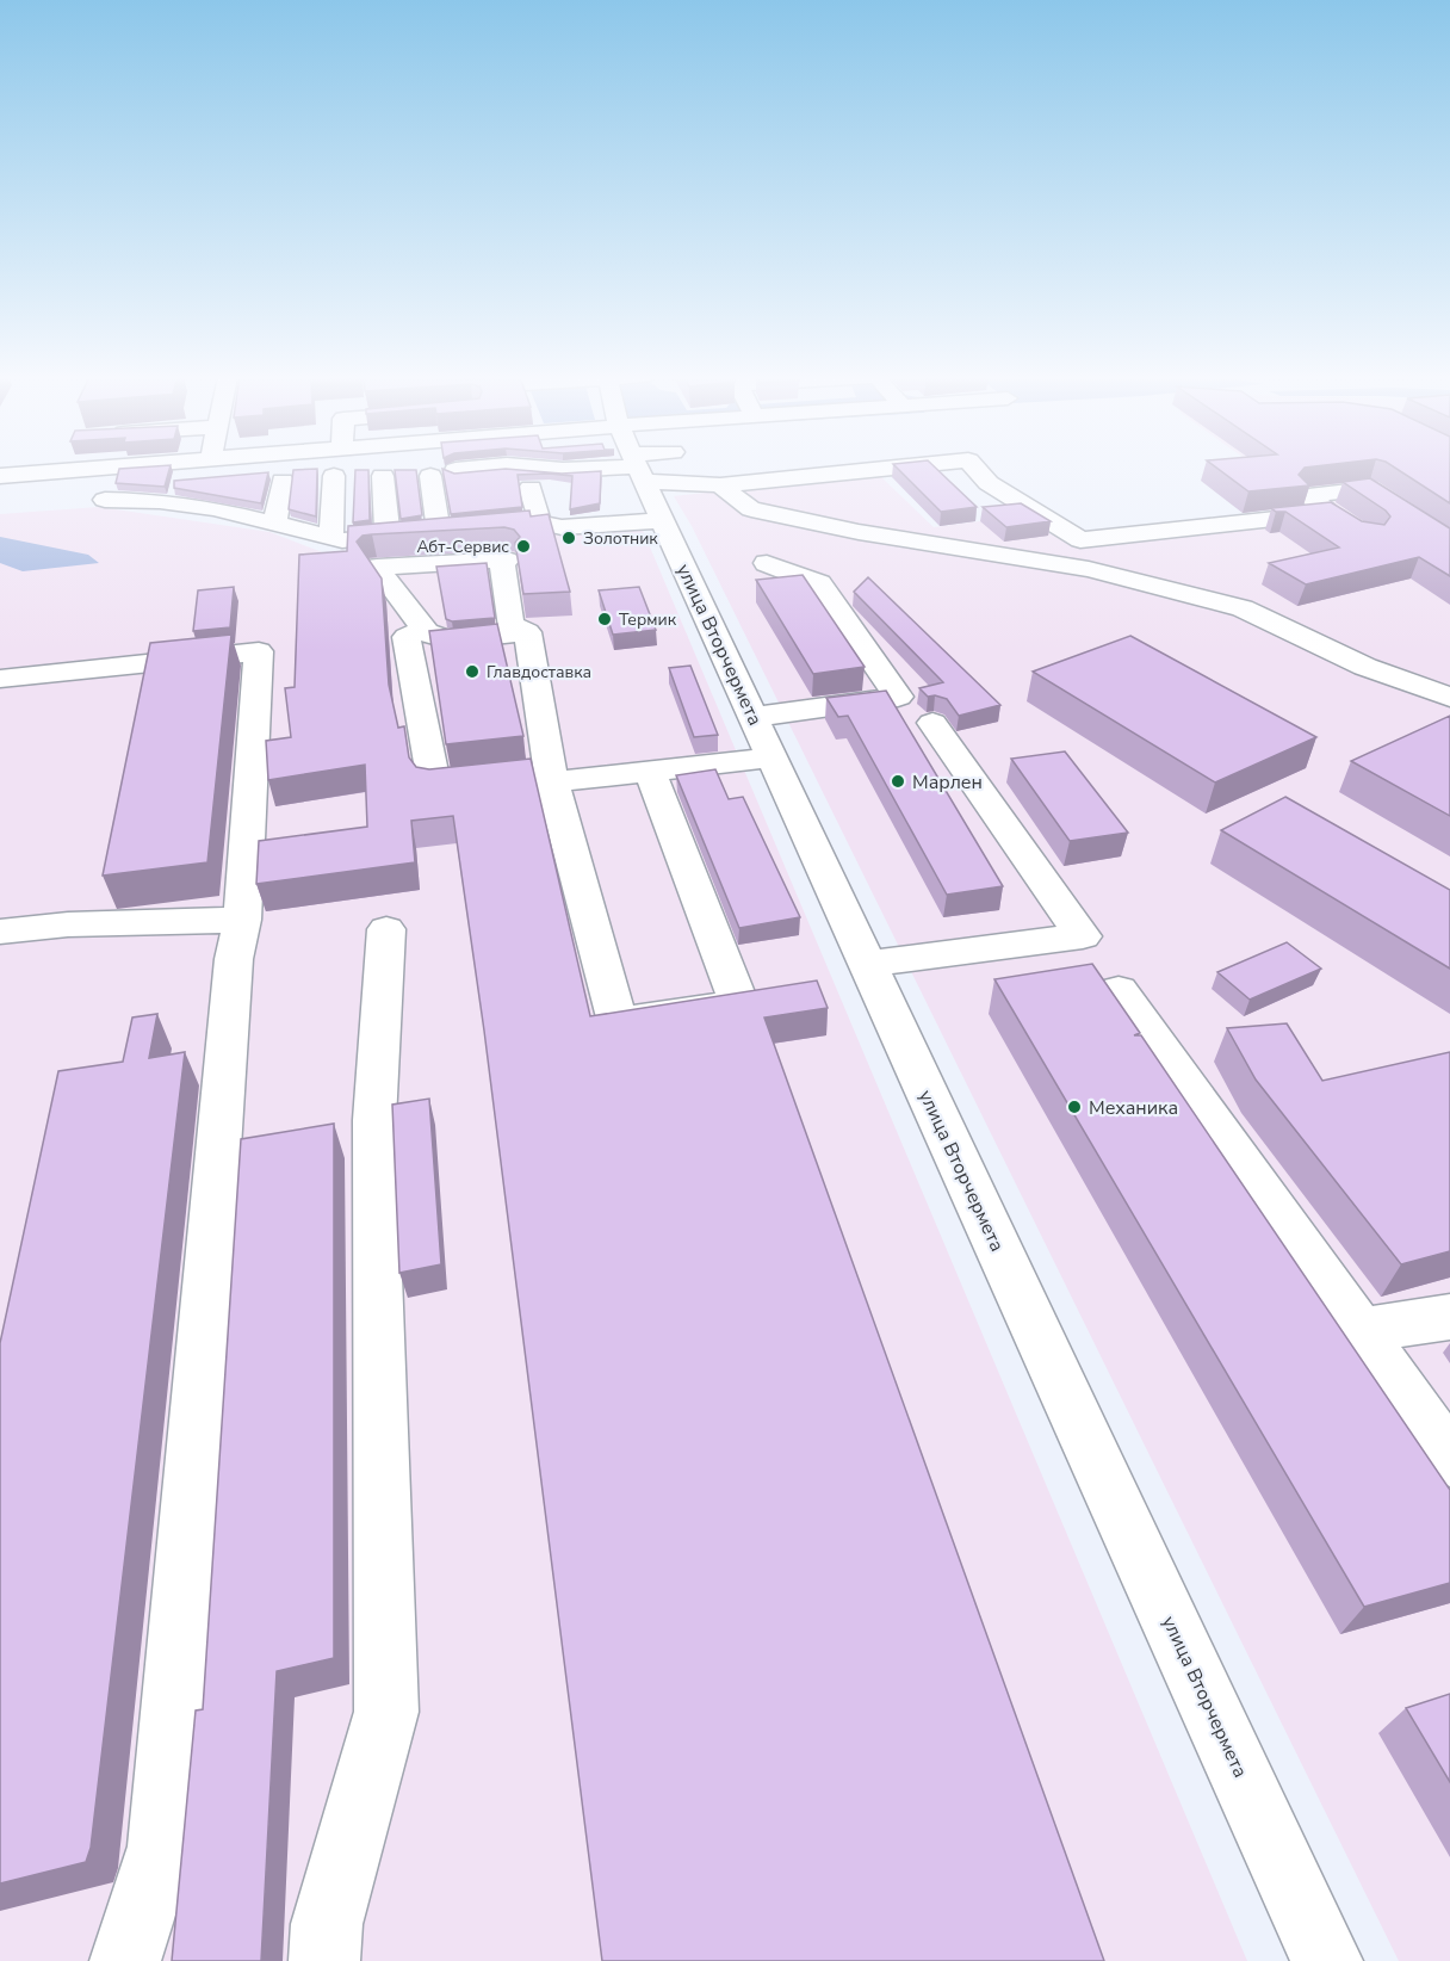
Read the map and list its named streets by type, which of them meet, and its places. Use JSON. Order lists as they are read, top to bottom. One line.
{"streets":{"street":["улица Вторчермета"]},"places":["Золотник","Абт-Сервис","Термик","Главдоставка","Марлен","Механика"]}
